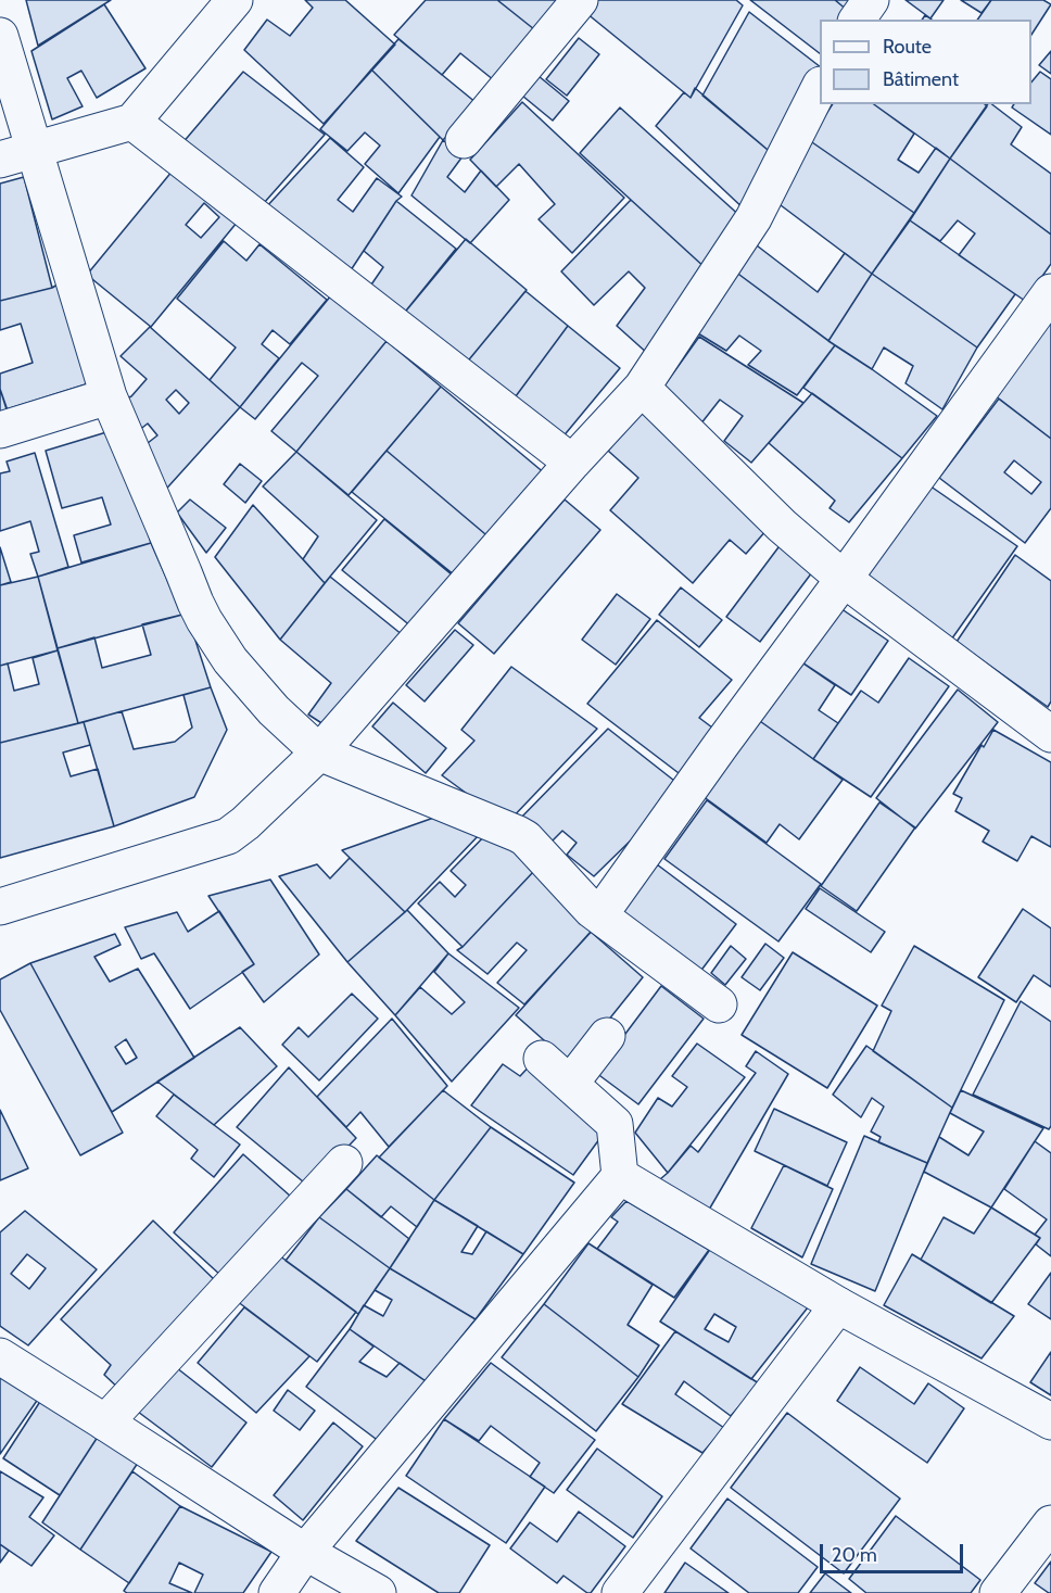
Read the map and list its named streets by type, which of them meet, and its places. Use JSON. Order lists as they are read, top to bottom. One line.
{"legend":["Route","Bâtiment"],"scale_bar":"20 m"}
